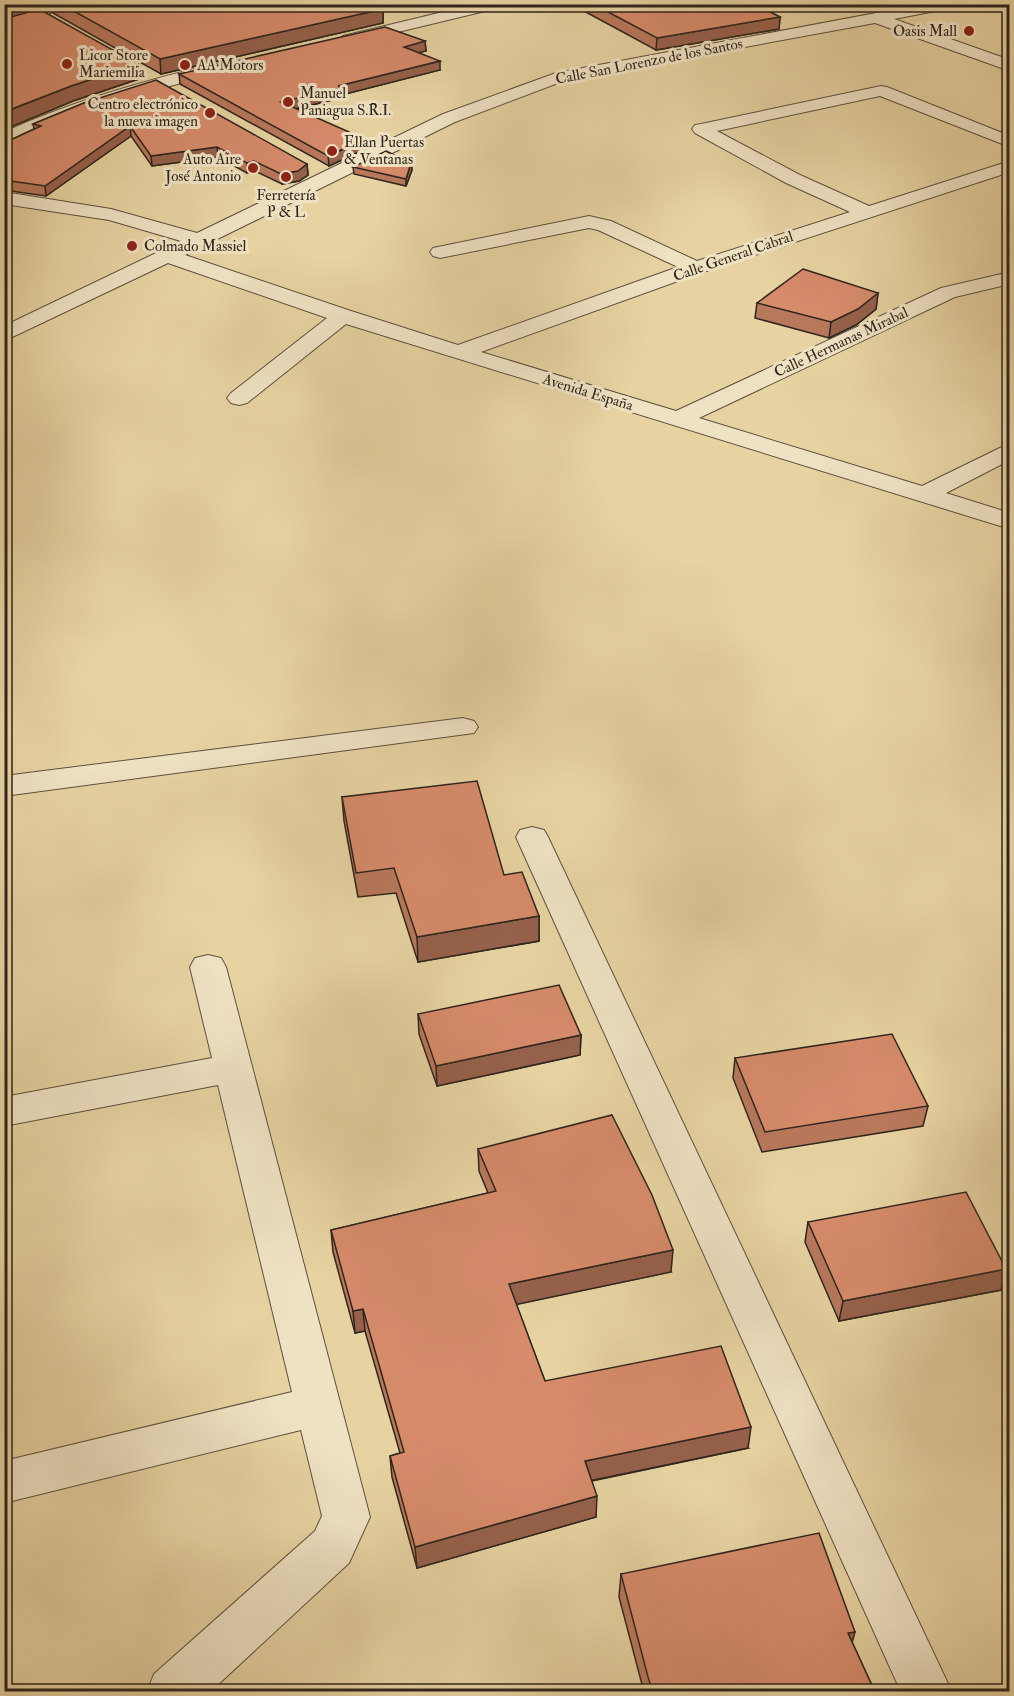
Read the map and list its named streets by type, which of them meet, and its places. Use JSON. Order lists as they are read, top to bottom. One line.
{"streets":{"street":["Calle San Lorenzo de los Santos","Calle General Cabral","Calle Hermanas Mirabal","Avenida España"]},"crossings":[["Calle San Lorenzo de los Santos","Avenida España"],["Calle General Cabral","Avenida España"],["Calle Hermanas Mirabal","Avenida España"]],"places":["Oasis Mall","Licor Store Mariemilia","AA Motors","Manuel Paniagua S.R.I.","Centro electrónico la nueva imagen","Ellan Puertas & Ventanas","Auto Aire José Antonio","Ferretería P & L","Colmado Massiel"]}
